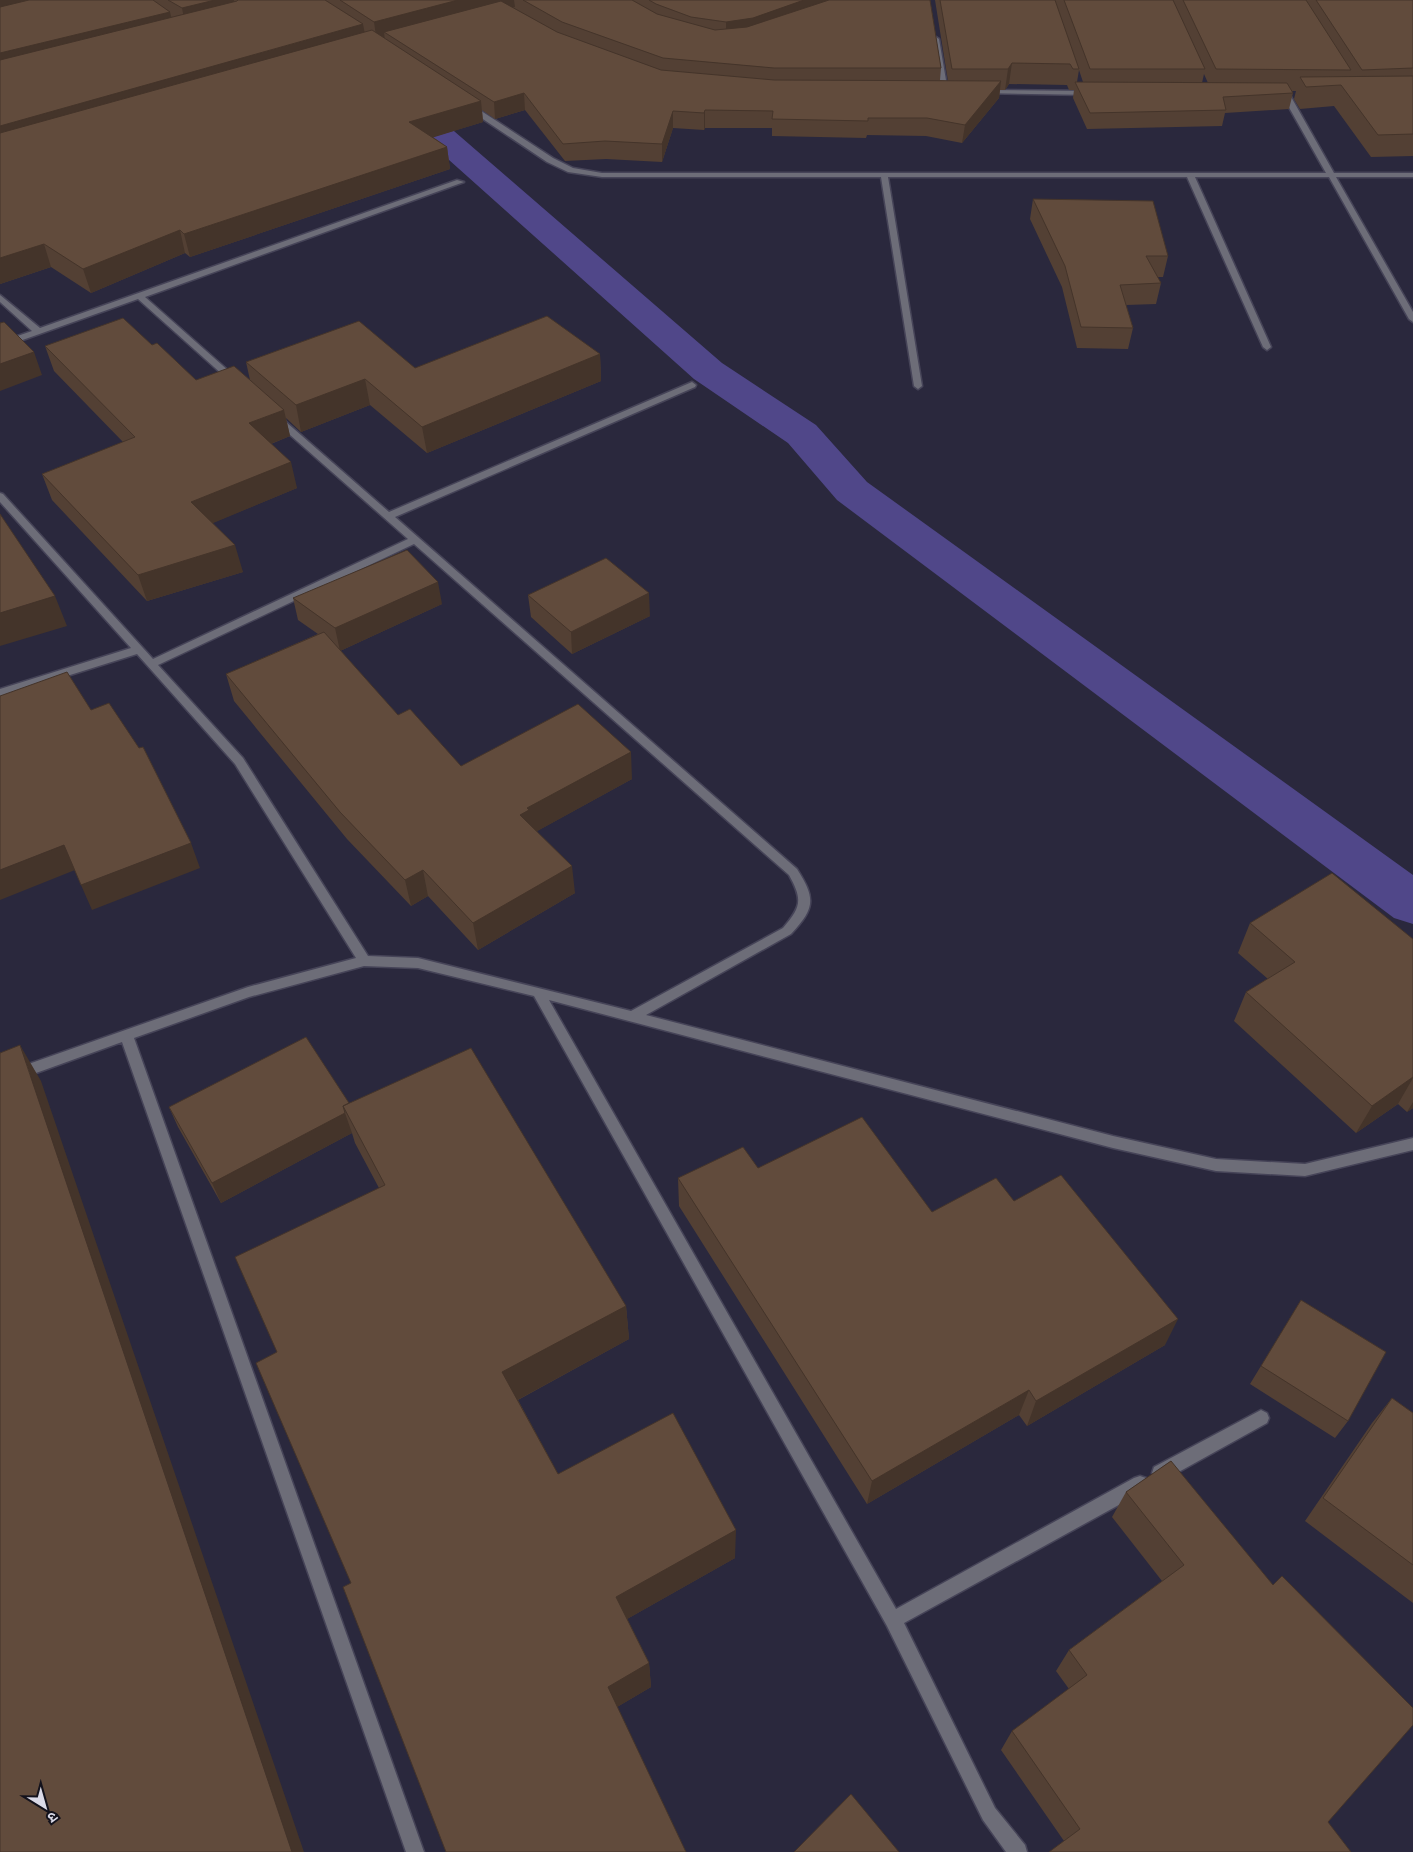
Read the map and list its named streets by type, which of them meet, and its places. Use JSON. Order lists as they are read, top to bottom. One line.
{"north":"bottom right"}
